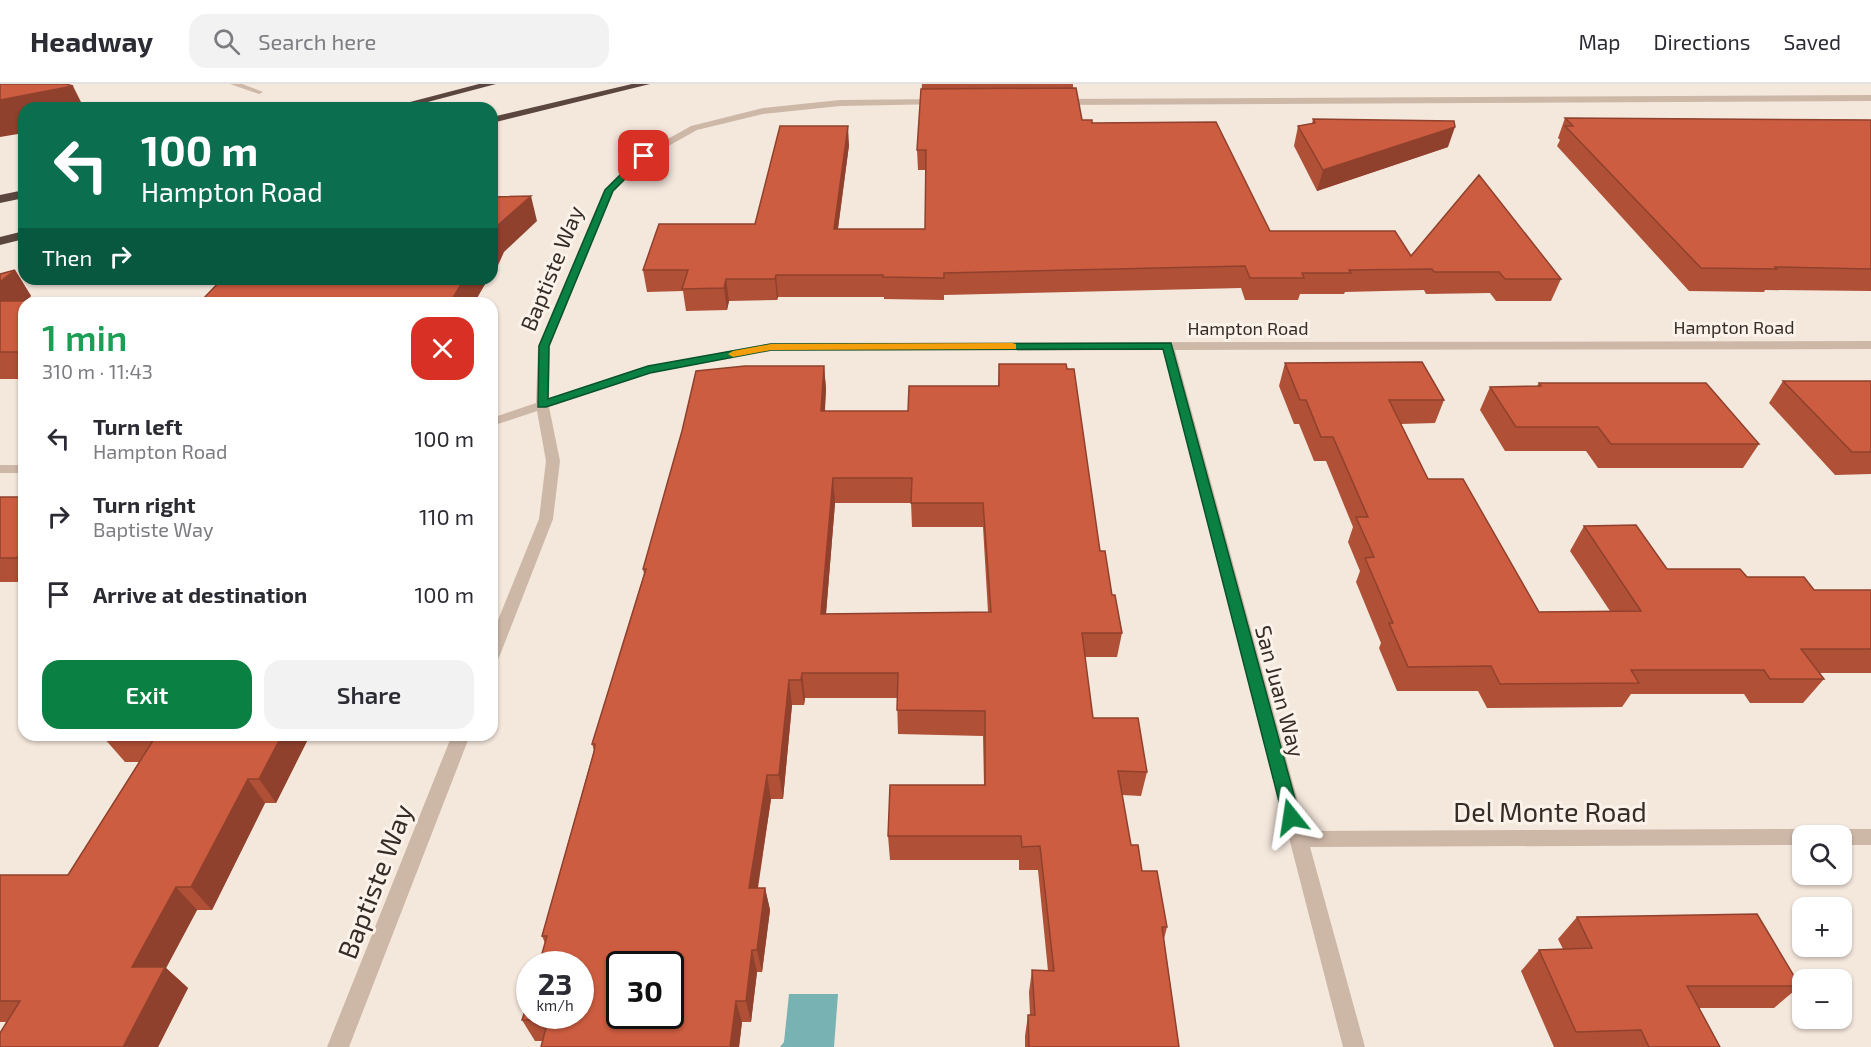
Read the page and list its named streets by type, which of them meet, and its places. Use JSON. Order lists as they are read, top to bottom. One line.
{"streets":{"street":["Baptiste Way","Hampton Road","San Juan Way","Del Monte Road"]},"crossings":[["Baptiste Way","Hampton Road"],["Hampton Road","San Juan Way"],["San Juan Way","Del Monte Road"]],"page":{"header":"Headway","search":"Search here","nav":["Map","Directions","Saved"],"turn":["100 m","Hampton Road"],"then":"Then","heading":["1 min","310 m · 11:43"],"list":[{"name":"Turn left","note":"Hampton Road","value":"100 m"},{"name":"Turn right","note":"Baptiste Way","value":"110 m"},{"name":"Arrive at destination","value":"100 m"}],"buttons":["Exit","Share"],"map_buttons":["+","−"],"speed":"23 km/h","limit":"30"}}
